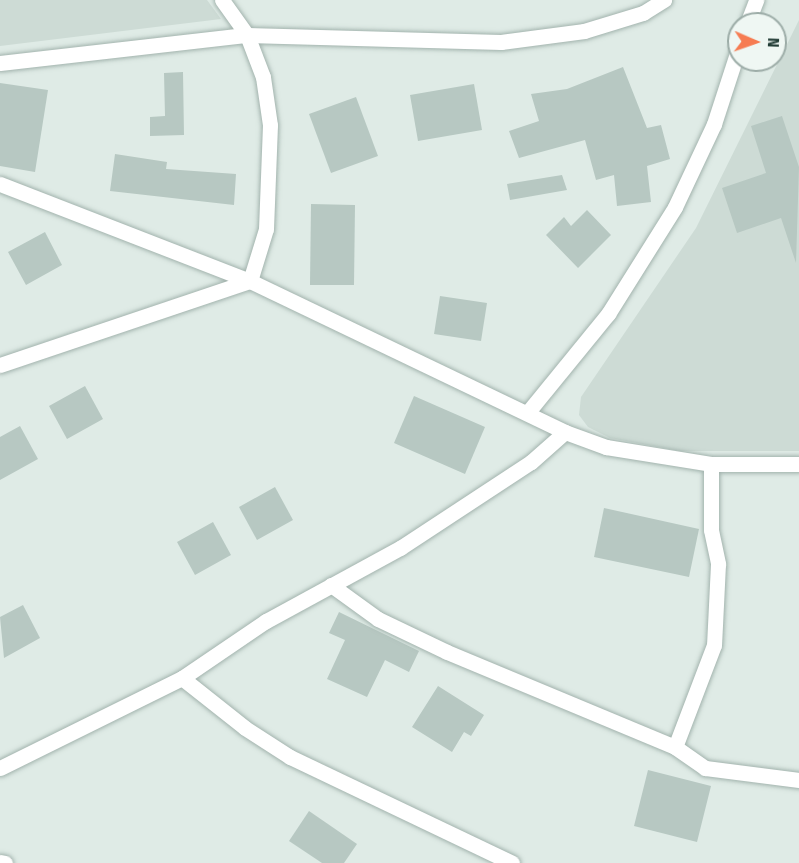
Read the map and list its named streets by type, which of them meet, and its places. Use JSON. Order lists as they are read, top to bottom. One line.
{"north":"right"}
